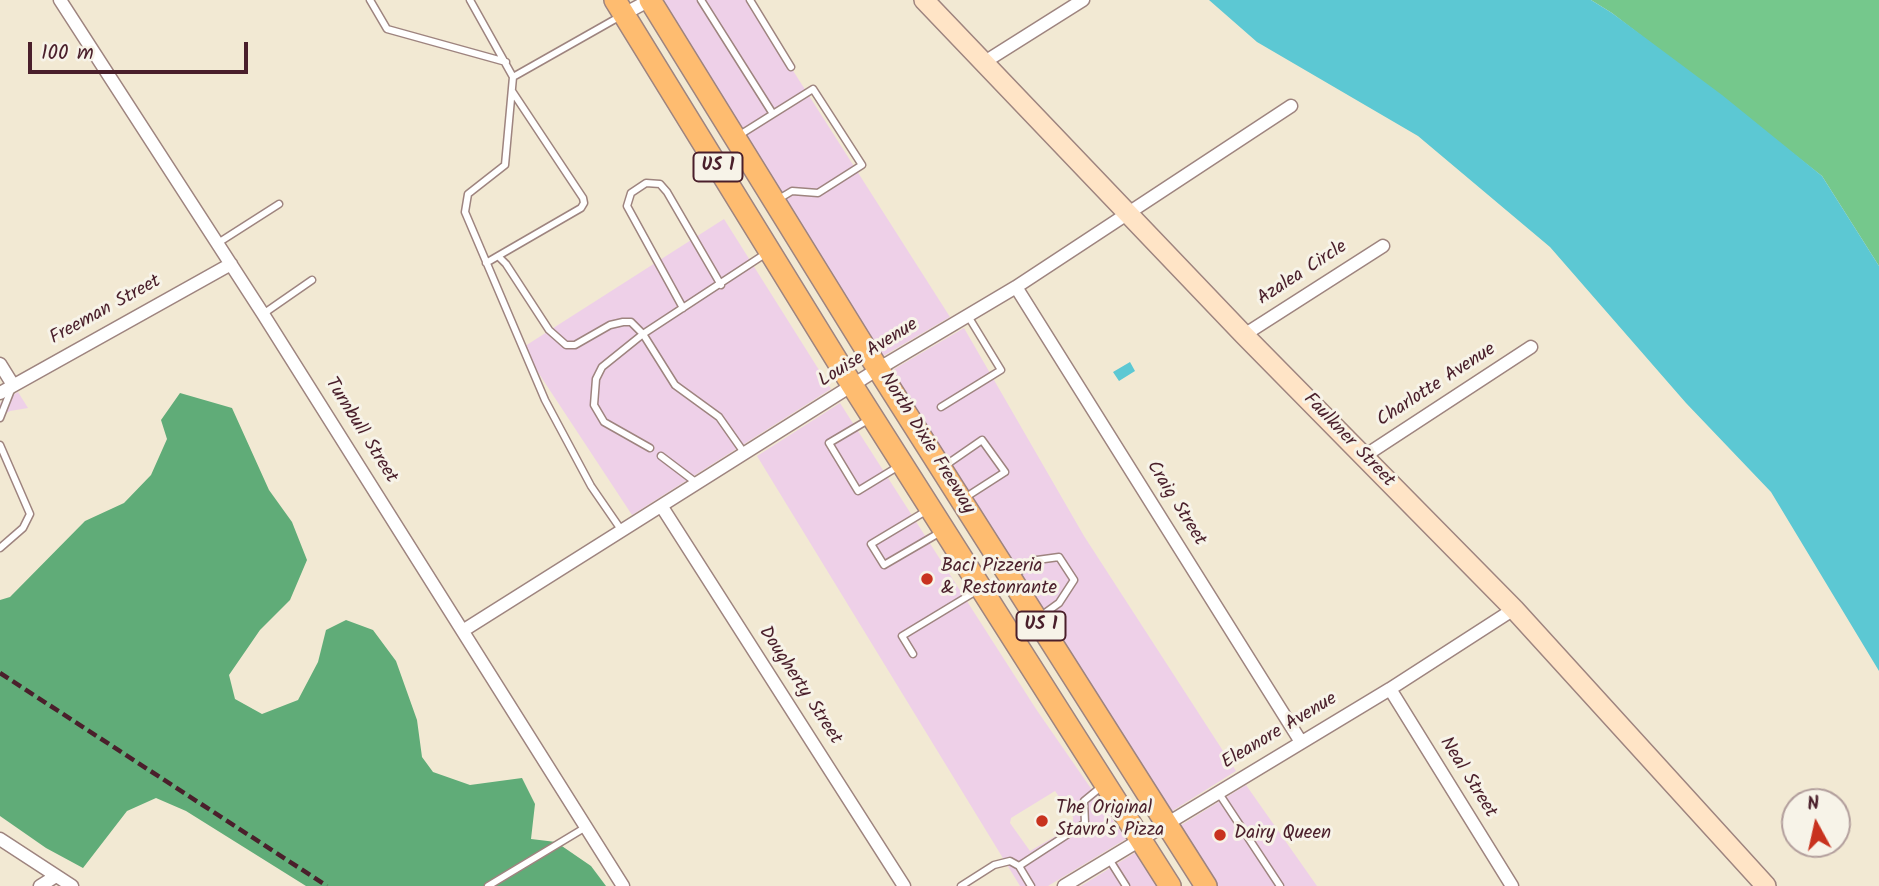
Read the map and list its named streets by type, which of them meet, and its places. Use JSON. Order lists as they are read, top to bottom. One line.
{"streets":{"main road":["US 1","North Dixie Freeway"],"street":["Azalea Circle","Freeman Street","Louise Avenue","Charlotte Avenue","Turnbull Street","Faulkner Street","Craig Street","Dougherty Street","Eleanore Avenue","Neal Street"]},"crossings":[["Azalea Circle","Faulkner Street"],["Freeman Street","Turnbull Street"],["Louise Avenue","Turnbull Street"],["Louise Avenue","Faulkner Street"],["Louise Avenue","North Dixie Freeway"],["Louise Avenue","Craig Street"],["Louise Avenue","Dougherty Street"],["Charlotte Avenue","Faulkner Street"],["Faulkner Street","Eleanore Avenue"],["North Dixie Freeway","Eleanore Avenue"],["Craig Street","Eleanore Avenue"],["Eleanore Avenue","Neal Street"]],"places":["Baci Pizzeria & Restonrante","The Original Stavro's Pizza","Dairy Queen"],"scale_bar":"100 m","north":"top"}
